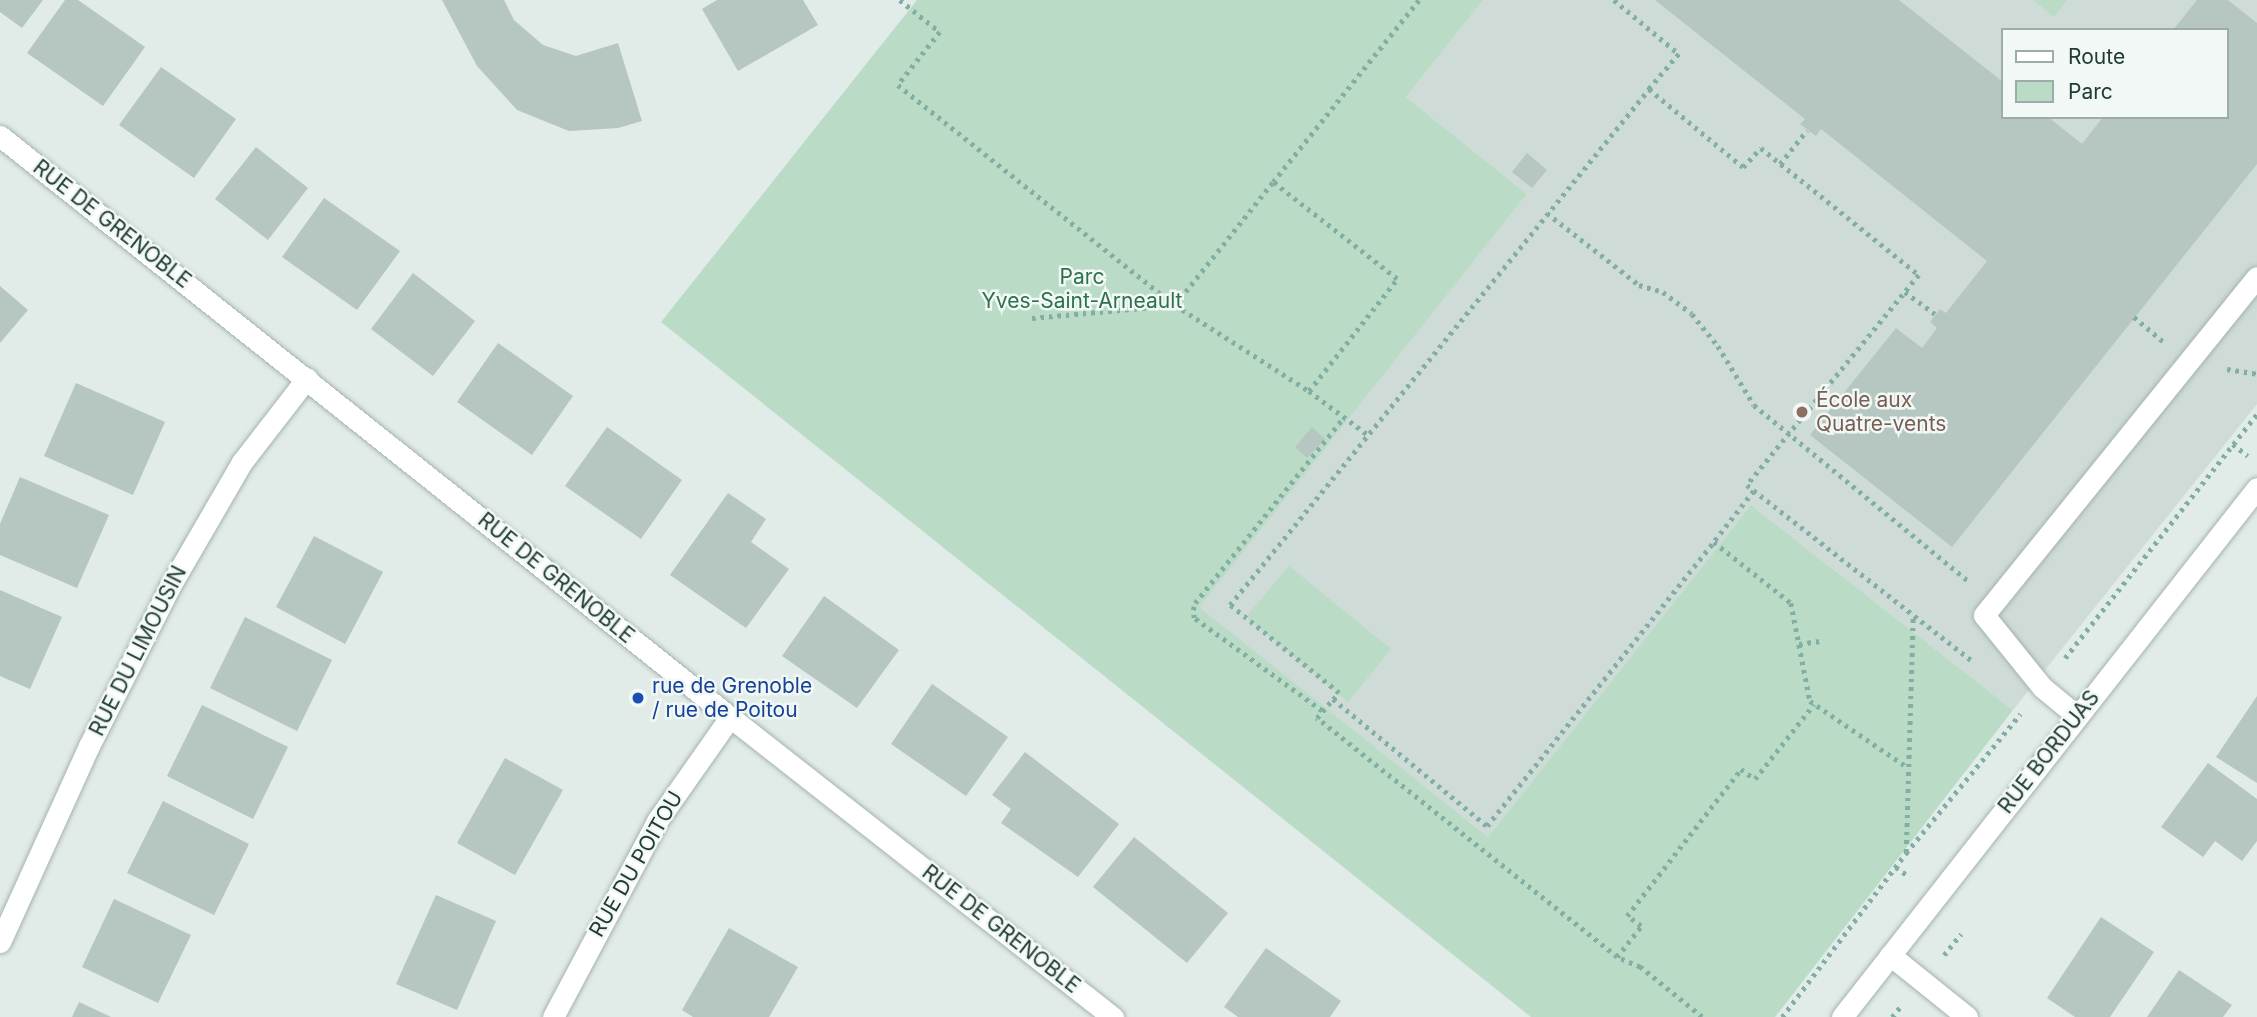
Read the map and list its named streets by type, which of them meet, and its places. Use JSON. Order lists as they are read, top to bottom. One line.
{"streets":{"street":["RUE DE GRENOBLE","RUE DU LIMOUSIN","RUE BORDUAS","RUE DU POITOU"]},"crossings":[["RUE DE GRENOBLE","RUE DU LIMOUSIN"],["RUE DE GRENOBLE","RUE DU POITOU"]],"parks":["Parc Yves-Saint-Arneault"],"places":["École aux Quatre-vents","rue de Grenoble / rue de Poitou"],"legend":["Route","Parc"]}
